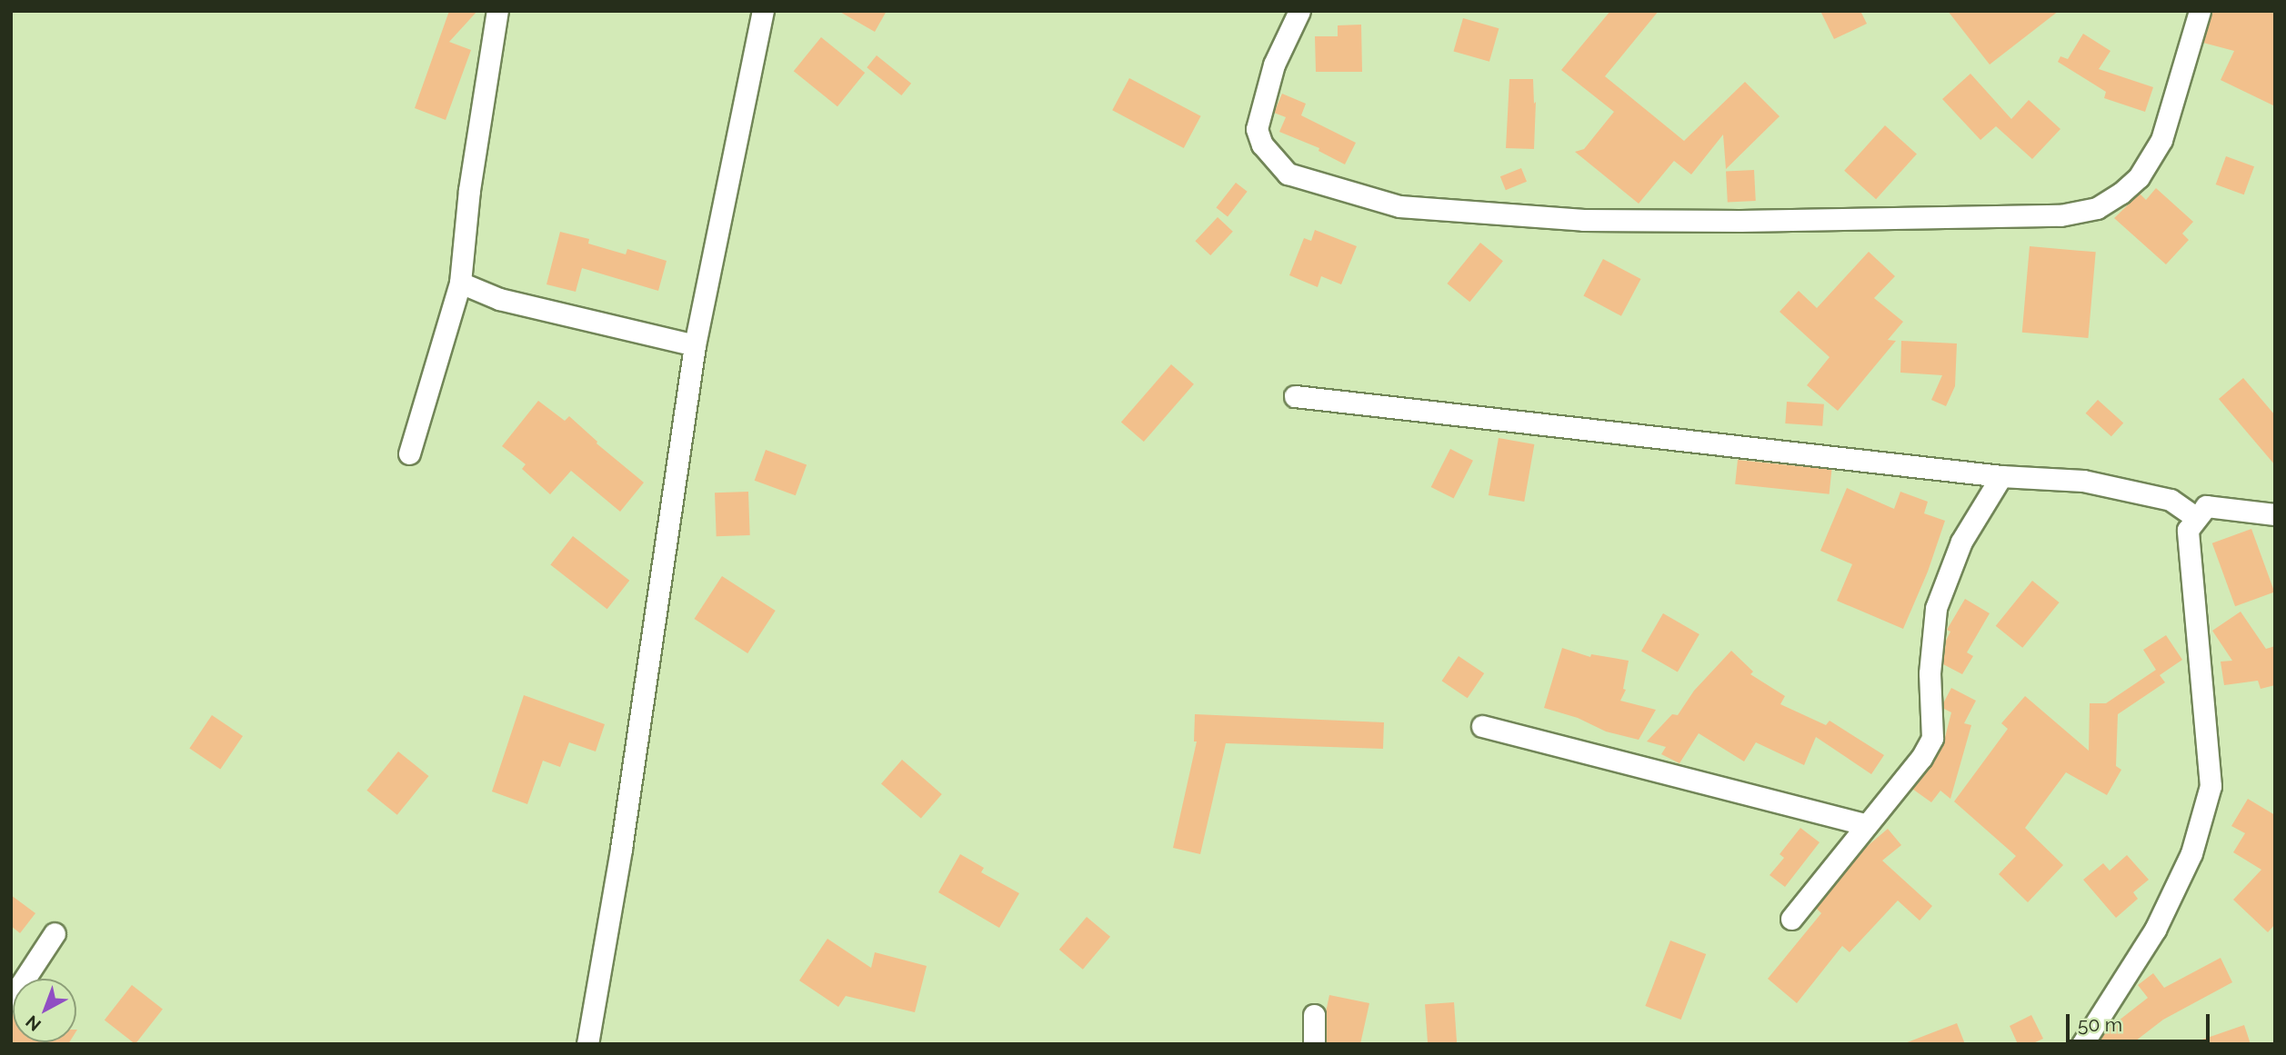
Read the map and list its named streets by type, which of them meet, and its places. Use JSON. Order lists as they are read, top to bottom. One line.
{"scale_bar":"50 m","north":"bottom left"}
